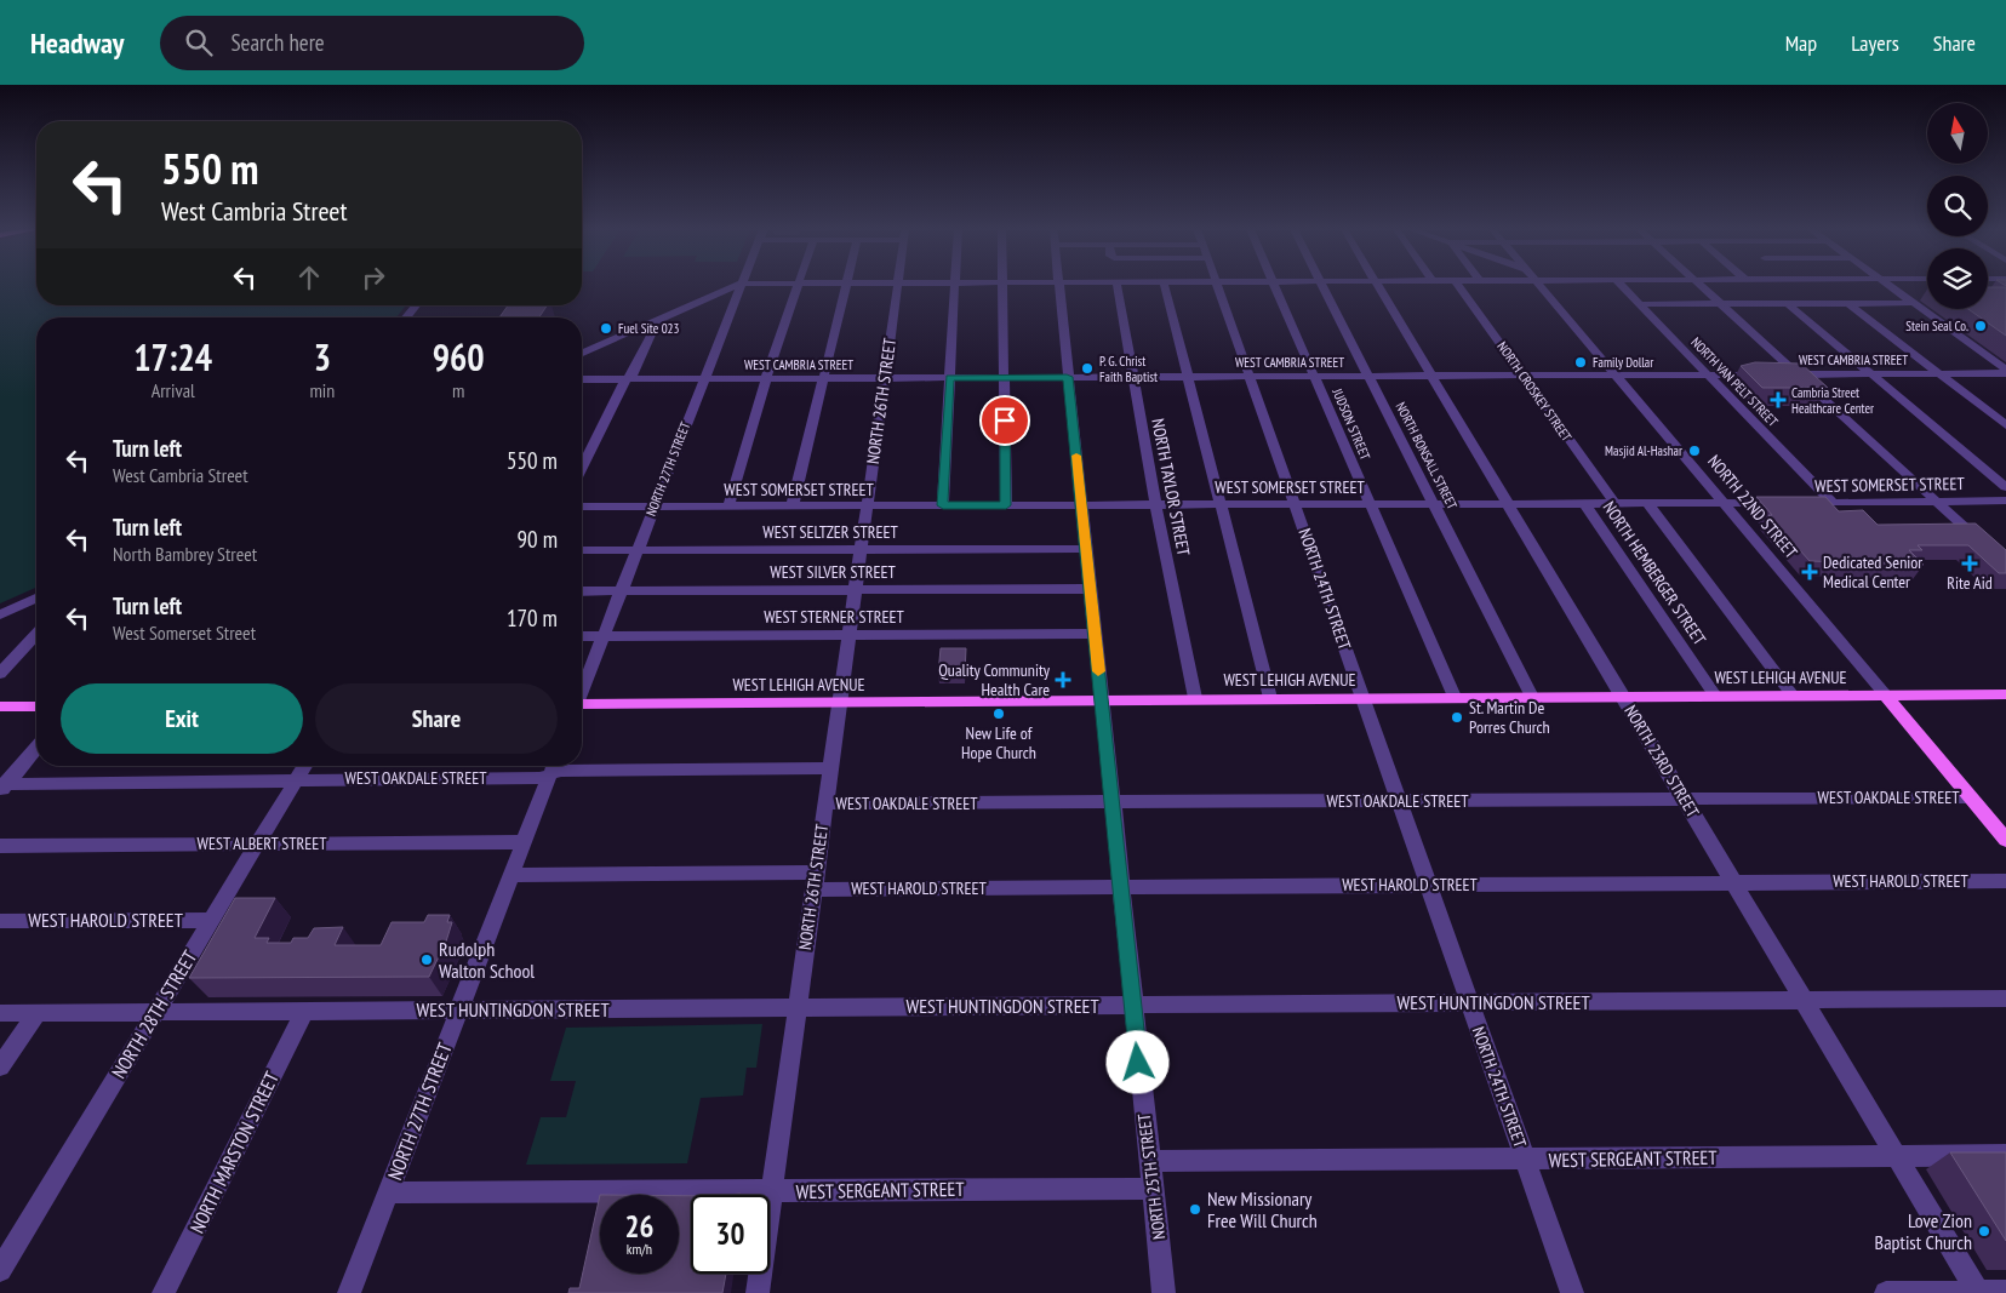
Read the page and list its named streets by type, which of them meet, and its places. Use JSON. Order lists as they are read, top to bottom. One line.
{"streets":{"main road":["NORTH 22ND STREET","WEST LEHIGH AVENUE"],"street":["WEST CAMBRIA STREET","NORTH VAN PELT STREET","NORTH CROSKEY STREET","NORTH 26TH STREET","JUDSON STREET","NORTH BONSALL STREET","NORTH 27TH STREET","WEST SOMERSET STREET","NORTH TAYLOR STREET","WEST SELTZER STREET","WEST SILVER STREET","NORTH HEMBERGER STREET","NORTH 24TH STREET","WEST STERNER STREET","NORTH 23RD STREET","WEST OAKDALE STREET","WEST ALBERT STREET","WEST HAROLD STREET","WEST HUNTINGDON STREET","NORTH 28TH STREET","NORTH MARSTON STREET","WEST SERGEANT STREET","NORTH 25TH STREET"]},"crossings":[["WEST CAMBRIA STREET","NORTH VAN PELT STREET"],["WEST CAMBRIA STREET","NORTH CROSKEY STREET"],["WEST CAMBRIA STREET","NORTH 26TH STREET"],["WEST CAMBRIA STREET","JUDSON STREET"],["WEST CAMBRIA STREET","NORTH BONSALL STREET"],["WEST CAMBRIA STREET","NORTH 27TH STREET"],["WEST CAMBRIA STREET","NORTH TAYLOR STREET"],["WEST CAMBRIA STREET","NORTH 22ND STREET"],["WEST CAMBRIA STREET","NORTH 24TH STREET"],["WEST CAMBRIA STREET","NORTH 23RD STREET"],["WEST CAMBRIA STREET","NORTH 25TH STREET"],["NORTH VAN PELT STREET","WEST SOMERSET STREET"],["NORTH CROSKEY STREET","WEST SOMERSET STREET"],["NORTH 26TH STREET","WEST SOMERSET STREET"],["NORTH 26TH STREET","WEST SELTZER STREET"],["NORTH 26TH STREET","WEST SILVER STREET"],["NORTH 26TH STREET","WEST STERNER STREET"],["NORTH 26TH STREET","WEST LEHIGH AVENUE"],["NORTH 26TH STREET","WEST OAKDALE STREET"],["NORTH 26TH STREET","WEST HAROLD STREET"],["NORTH 26TH STREET","WEST HUNTINGDON STREET"],["NORTH 26TH STREET","WEST SERGEANT STREET"],["JUDSON STREET","WEST SOMERSET STREET"],["JUDSON STREET","WEST LEHIGH AVENUE"],["NORTH BONSALL STREET","WEST SOMERSET STREET"],["NORTH BONSALL STREET","WEST LEHIGH AVENUE"],["NORTH 27TH STREET","WEST SOMERSET STREET"],["NORTH 27TH STREET","WEST SELTZER STREET"],["NORTH 27TH STREET","WEST SILVER STREET"],["NORTH 27TH STREET","WEST STERNER STREET"],["NORTH 27TH STREET","WEST OAKDALE STREET"],["NORTH 27TH STREET","WEST ALBERT STREET"],["NORTH 27TH STREET","WEST HAROLD STREET"],["NORTH 27TH STREET","WEST HUNTINGDON STREET"],["NORTH 27TH STREET","WEST SERGEANT STREET"],["WEST SOMERSET STREET","NORTH TAYLOR STREET"],["WEST SOMERSET STREET","NORTH 22ND STREET"],["WEST SOMERSET STREET","NORTH HEMBERGER STREET"],["WEST SOMERSET STREET","NORTH 24TH STREET"],["WEST SOMERSET STREET","NORTH 23RD STREET"],["WEST SOMERSET STREET","NORTH 25TH STREET"],["NORTH TAYLOR STREET","WEST LEHIGH AVENUE"],["NORTH 22ND STREET","WEST LEHIGH AVENUE"],["NORTH 22ND STREET","WEST OAKDALE STREET"],["WEST SELTZER STREET","NORTH 25TH STREET"],["WEST SILVER STREET","NORTH 25TH STREET"],["NORTH HEMBERGER STREET","WEST LEHIGH AVENUE"],["NORTH 24TH STREET","WEST LEHIGH AVENUE"],["NORTH 24TH STREET","WEST OAKDALE STREET"],["NORTH 24TH STREET","WEST HAROLD STREET"],["NORTH 24TH STREET","WEST HUNTINGDON STREET"],["NORTH 24TH STREET","WEST SERGEANT STREET"],["WEST STERNER STREET","NORTH 25TH STREET"],["WEST LEHIGH AVENUE","NORTH 23RD STREET"],["WEST LEHIGH AVENUE","NORTH 25TH STREET"],["NORTH 23RD STREET","WEST OAKDALE STREET"],["NORTH 23RD STREET","WEST HAROLD STREET"],["NORTH 23RD STREET","WEST HUNTINGDON STREET"],["NORTH 23RD STREET","WEST SERGEANT STREET"],["WEST OAKDALE STREET","NORTH 28TH STREET"],["WEST OAKDALE STREET","NORTH 25TH STREET"],["WEST ALBERT STREET","NORTH 28TH STREET"],["WEST HAROLD STREET","NORTH 28TH STREET"],["WEST HAROLD STREET","NORTH 25TH STREET"],["WEST HUNTINGDON STREET","NORTH 28TH STREET"],["WEST HUNTINGDON STREET","NORTH MARSTON STREET"],["WEST HUNTINGDON STREET","NORTH 25TH STREET"],["WEST SERGEANT STREET","NORTH 25TH STREET"]],"places":{"other":["Stein Seal Co.","Fuel Site 023","Family Dollar","P. G. Christ Faith Baptist","Masjid Al-Hashar","New Life of Hope Church","St. Martin De Porres Church","Rudolph Walton School","New Missionary Free Will Church","Love Zion Baptist Church"],"health":["Cambria Street Healthcare Center","Rite Aid","Dedicated Senior Medical Center","Quality Community Health Care"]},"north":"top","page":{"header":"Headway","search":"Search here","nav":["Map","Layers","Share"],"turn":["550 m","West Cambria Street"],"eta":["17:24","Arrival","3","min","960","m"],"list":[{"name":"Turn left","note":"West Cambria Street","value":"550 m"},{"name":"Turn left","note":"North Bambrey Street","value":"90 m"},{"name":"Turn left","note":"West Somerset Street","value":"170 m"}],"buttons":["Exit","Share"],"speed":"26 km/h","limit":"30"}}
